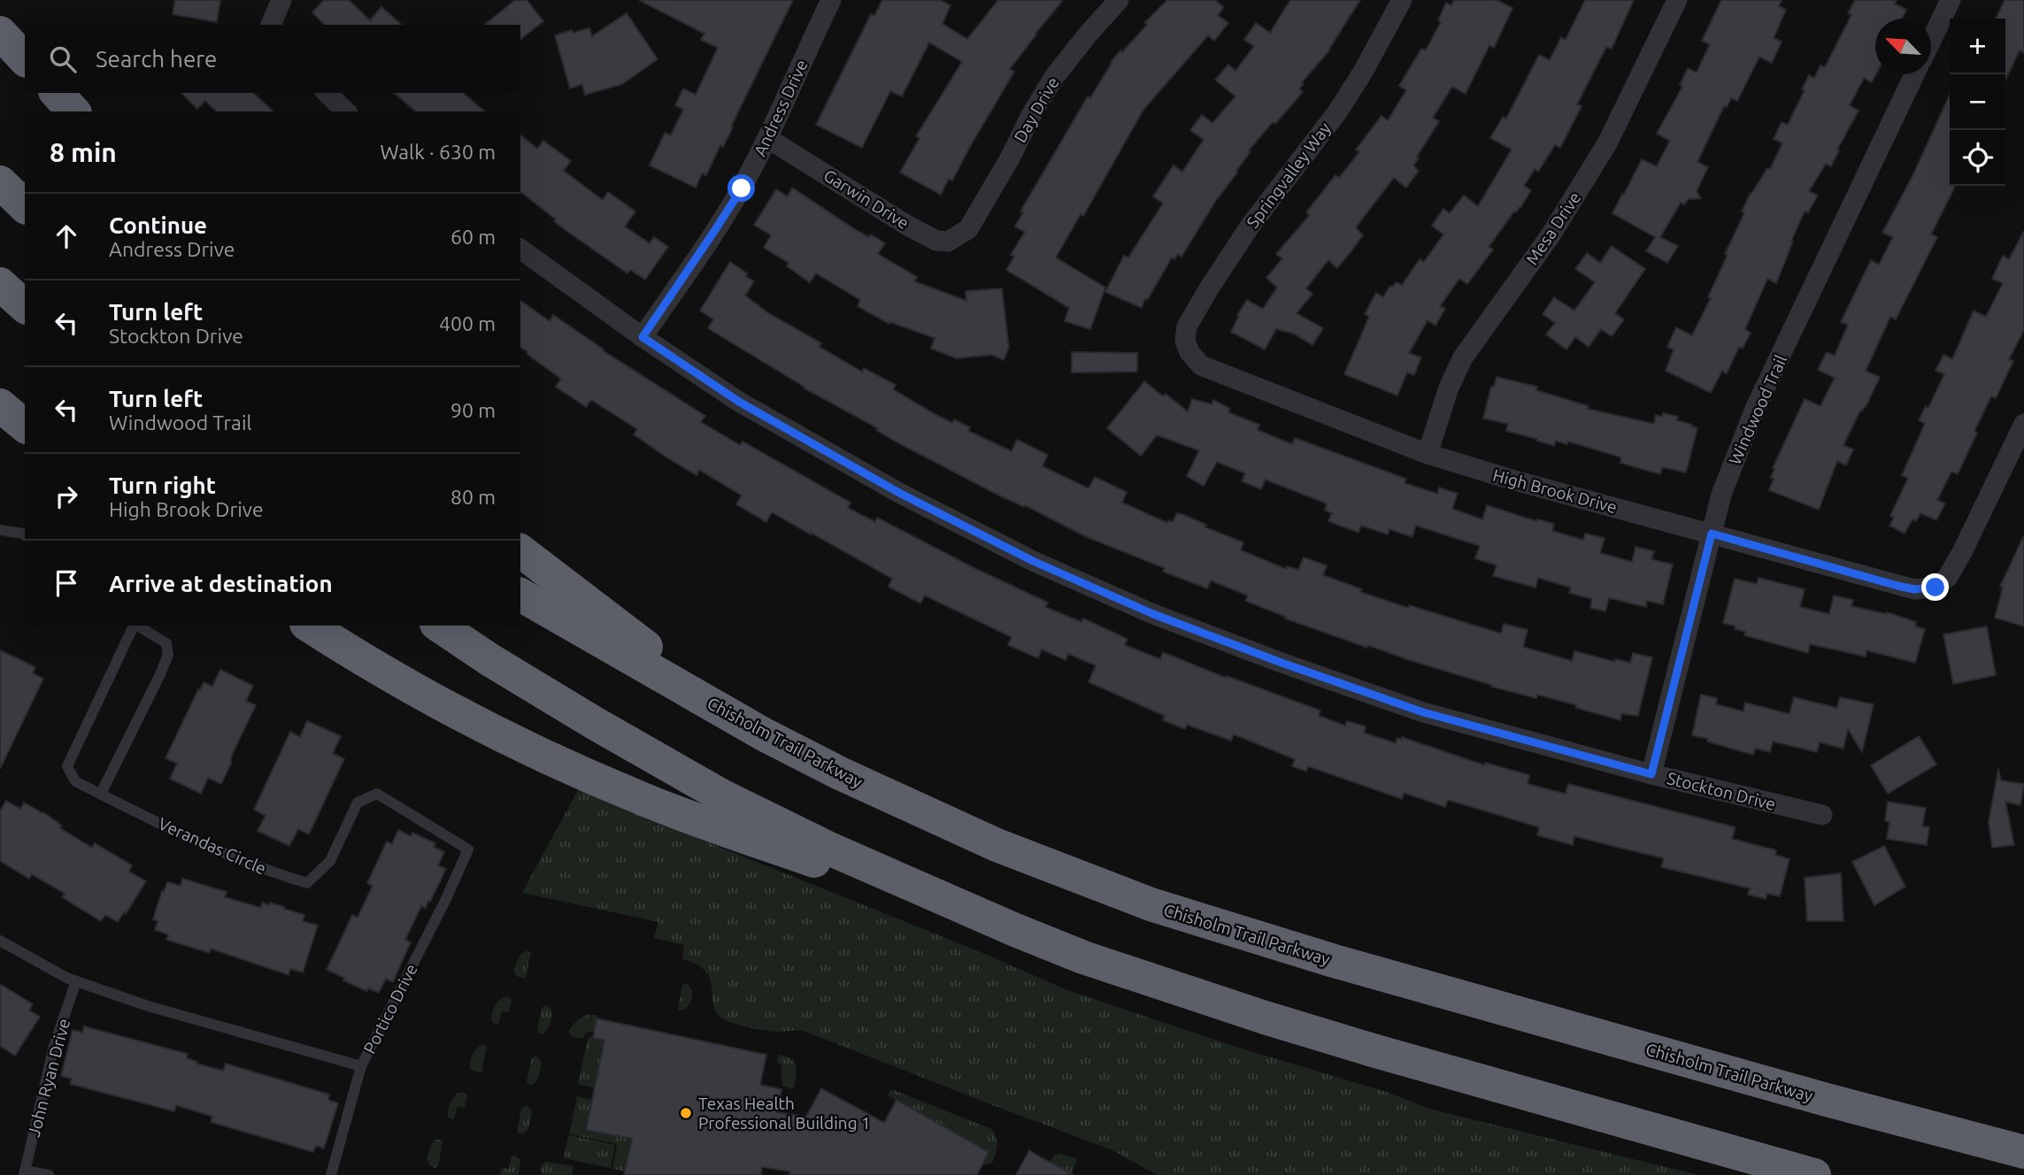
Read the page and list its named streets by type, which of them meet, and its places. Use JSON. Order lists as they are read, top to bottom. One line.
{"streets":{"highway":["Chisholm Trail Parkway"],"street":["Andress Drive","Day Drive","Springvalley Way","Garwin Drive","Mesa Drive","Windwood Trail","High Brook Drive","Stockton Drive"],"lane":["Verandas Circle","Portico Drive","John Ryan Drive"]},"crossings":[["Andress Drive","Garwin Drive"],["Andress Drive","Stockton Drive"],["Day Drive","Garwin Drive"],["Springvalley Way","High Brook Drive"],["Mesa Drive","High Brook Drive"],["Windwood Trail","High Brook Drive"],["Windwood Trail","Stockton Drive"],["Verandas Circle","Portico Drive"]],"places":["Texas Health Professional Building 1"],"north":"top left","page":{"map_buttons":["+","−"],"search":"Search here","heading":["8 min","Walk · 630 m"],"list":[["Continue","Andress Drive","60 m"],["Turn left","Stockton Drive","400 m"],["Turn left","Windwood Trail","90 m"],["Turn right","High Brook Drive","80 m"],"Arrive at destination"]}}
